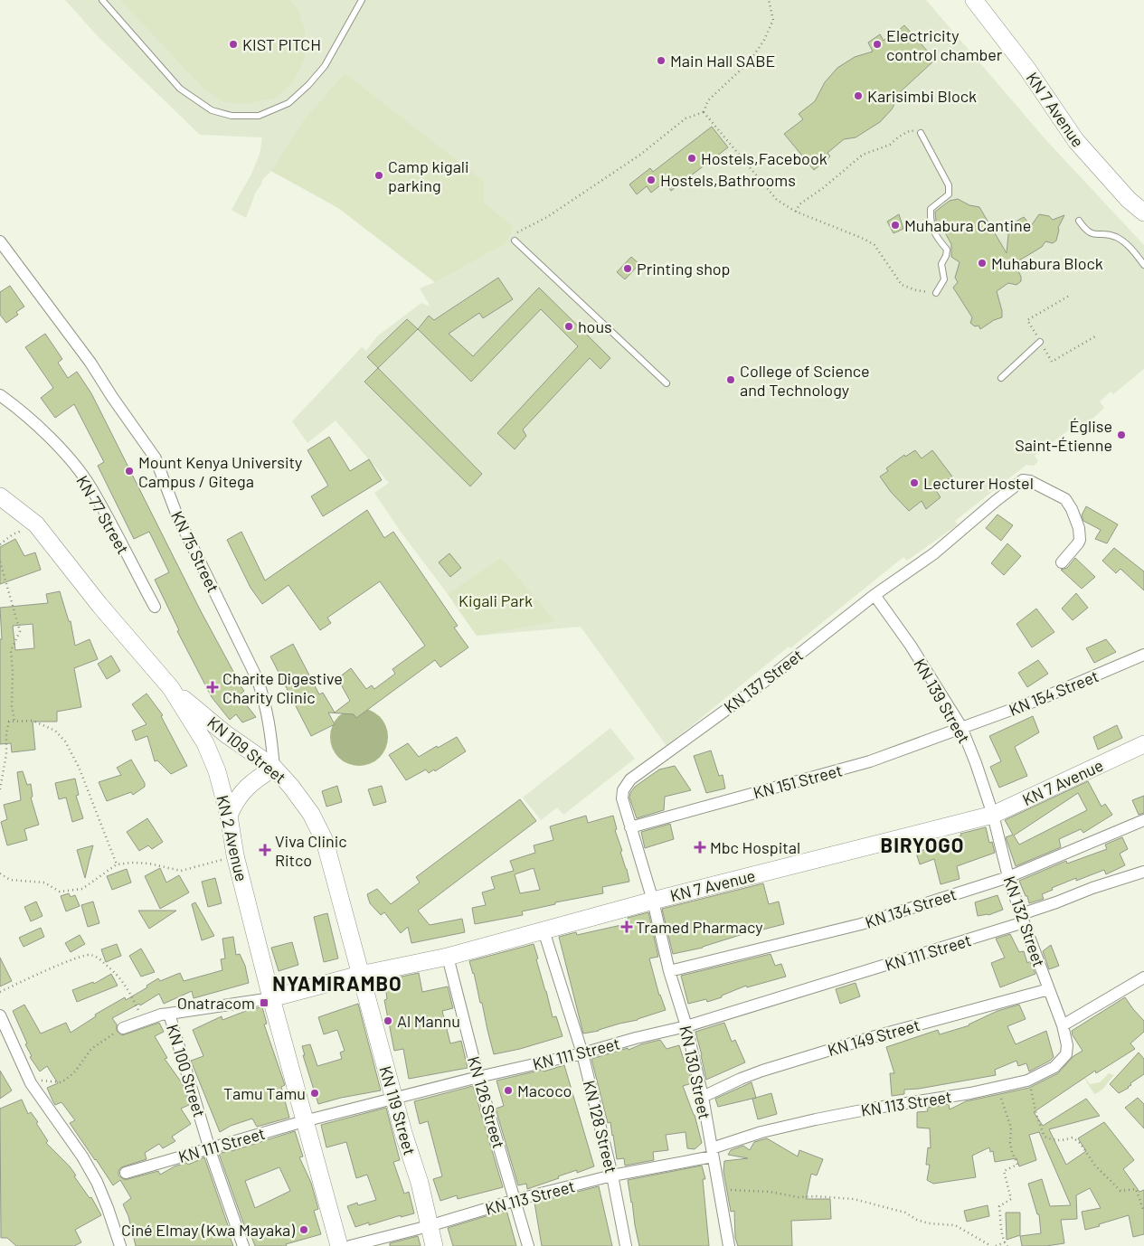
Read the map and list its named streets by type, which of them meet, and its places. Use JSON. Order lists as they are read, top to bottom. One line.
{"streets":{"main road":["KN 7 Avenue","KN 109 Street","KN 2 Avenue","KN 119 Street"],"street":["KN 77 Street","KN 75 Street","KN 137 Street","KN 154 Street","KN 139 Street","KN 151 Street","KN 134 Street","KN 132 Street","KN 111 Street","KN 149 Street","KN 100 Street","KN 130 Street","KN 126 Street","KN 113 Street","KN 128 Street"]},"crossings":[["KN 7 Avenue","KN 137 Street"],["KN 7 Avenue","KN 139 Street"],["KN 7 Avenue","KN 109 Street"],["KN 7 Avenue","KN 2 Avenue"],["KN 7 Avenue","KN 132 Street"],["KN 7 Avenue","KN 100 Street"],["KN 7 Avenue","KN 130 Street"],["KN 7 Avenue","KN 126 Street"],["KN 7 Avenue","KN 119 Street"],["KN 7 Avenue","KN 128 Street"],["KN 75 Street","KN 109 Street"],["KN 137 Street","KN 139 Street"],["KN 137 Street","KN 151 Street"],["KN 137 Street","KN 130 Street"],["KN 154 Street","KN 139 Street"],["KN 154 Street","KN 151 Street"],["KN 139 Street","KN 151 Street"],["KN 139 Street","KN 132 Street"],["KN 109 Street","KN 2 Avenue"],["KN 109 Street","KN 119 Street"],["KN 2 Avenue","KN 111 Street"],["KN 2 Avenue","KN 100 Street"],["KN 134 Street","KN 132 Street"],["KN 134 Street","KN 130 Street"],["KN 132 Street","KN 111 Street"],["KN 132 Street","KN 149 Street"],["KN 132 Street","KN 113 Street"],["KN 111 Street","KN 100 Street"],["KN 111 Street","KN 130 Street"],["KN 111 Street","KN 126 Street"],["KN 111 Street","KN 119 Street"],["KN 111 Street","KN 128 Street"],["KN 149 Street","KN 130 Street"],["KN 130 Street","KN 113 Street"],["KN 126 Street","KN 113 Street"],["KN 113 Street","KN 119 Street"],["KN 113 Street","KN 128 Street"]],"districts":["BIRYOGO","NYAMIRAMBO"],"parks":["Kigali Park"],"places":{"other":["KIST PITCH","Electricity control chamber","Main Hall SABE","Karisimbi Block","Hostels,Facebook","Camp kigali parking","Hostels,Bathrooms","Muhabura Cantine","Muhabura Block","Printing shop","hous","College of Science and Technology","Église Saint-Étienne","Mount Kenya University Campus / Gitega","Lecturer Hostel","Al Mannu","Macoco","Tamu Tamu","Ciné Elmay (Kwa Mayaka)"],"health":["Charite Digestive Charity Clinic","Mbc Hospital","Viva Clinic Ritco","Tramed Pharmacy"],"transit":["Onatracom"]}}
